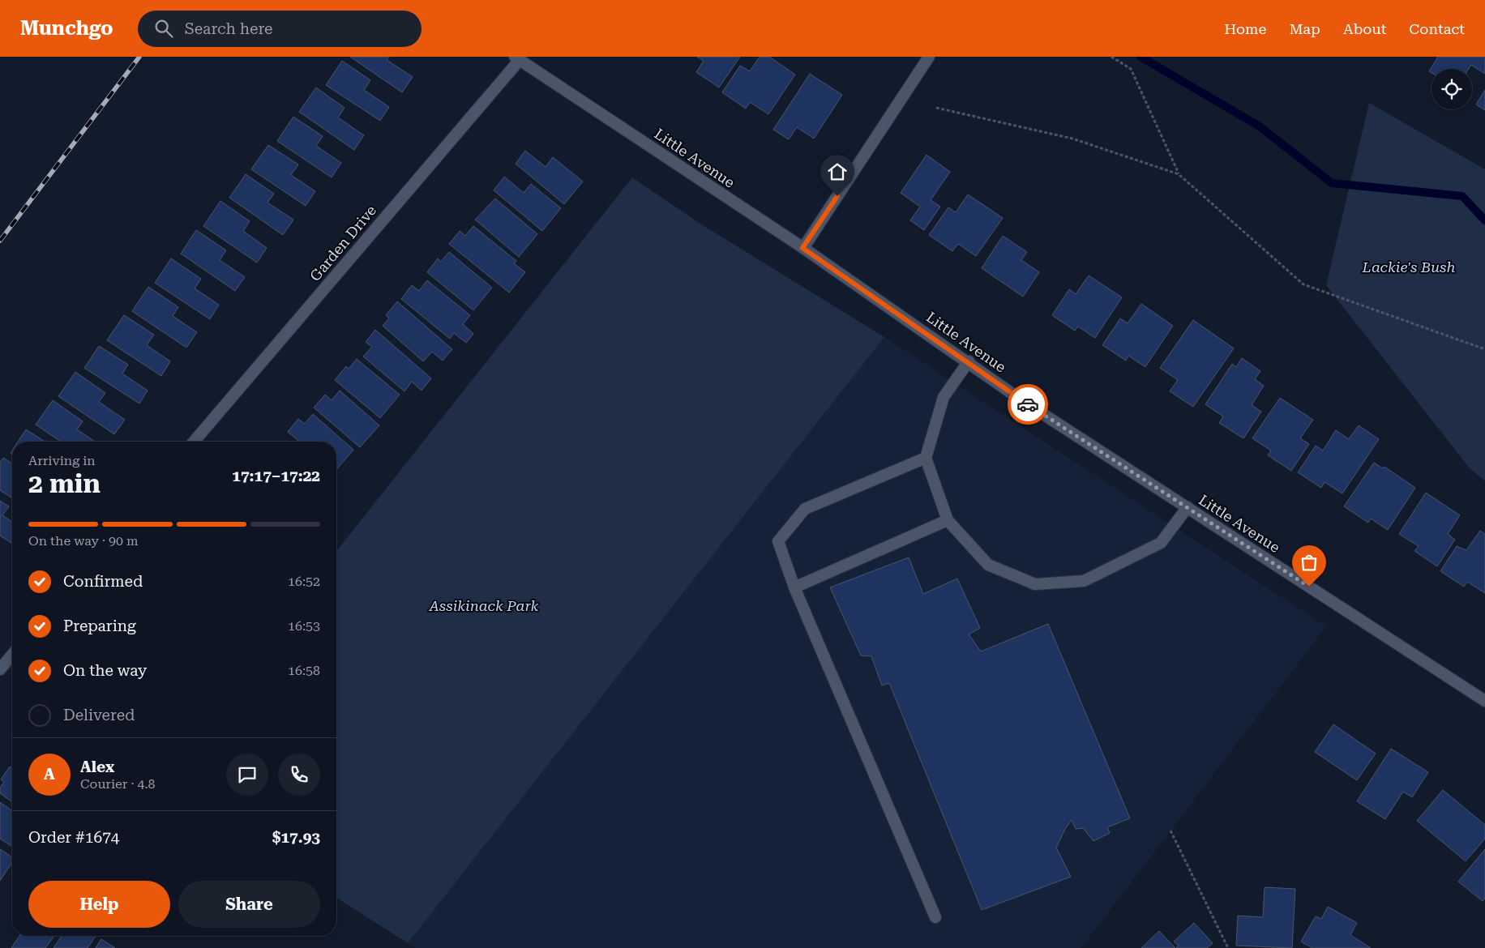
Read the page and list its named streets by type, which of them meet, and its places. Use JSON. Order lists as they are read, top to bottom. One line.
{"streets":{"street":["Little Avenue","Garden Drive"]},"crossings":[["Little Avenue","Garden Drive"]],"parks":["Lackie's Bush","Assikinack Park"],"page":{"header":"Munchgo","search":"Search here","nav":["Home","Map","About","Contact"],"heading":["2 min","Arriving in","17:17–17:22"],"panel":["Alex","Courier · 4.8","Order #1674","$17.93"],"bar":"On the way · 90 m","list":[["Confirmed","16:52"],["Preparing","16:53"],["On the way","16:58"],"Delivered"],"round":"A","buttons":["Help","Share"]}}
